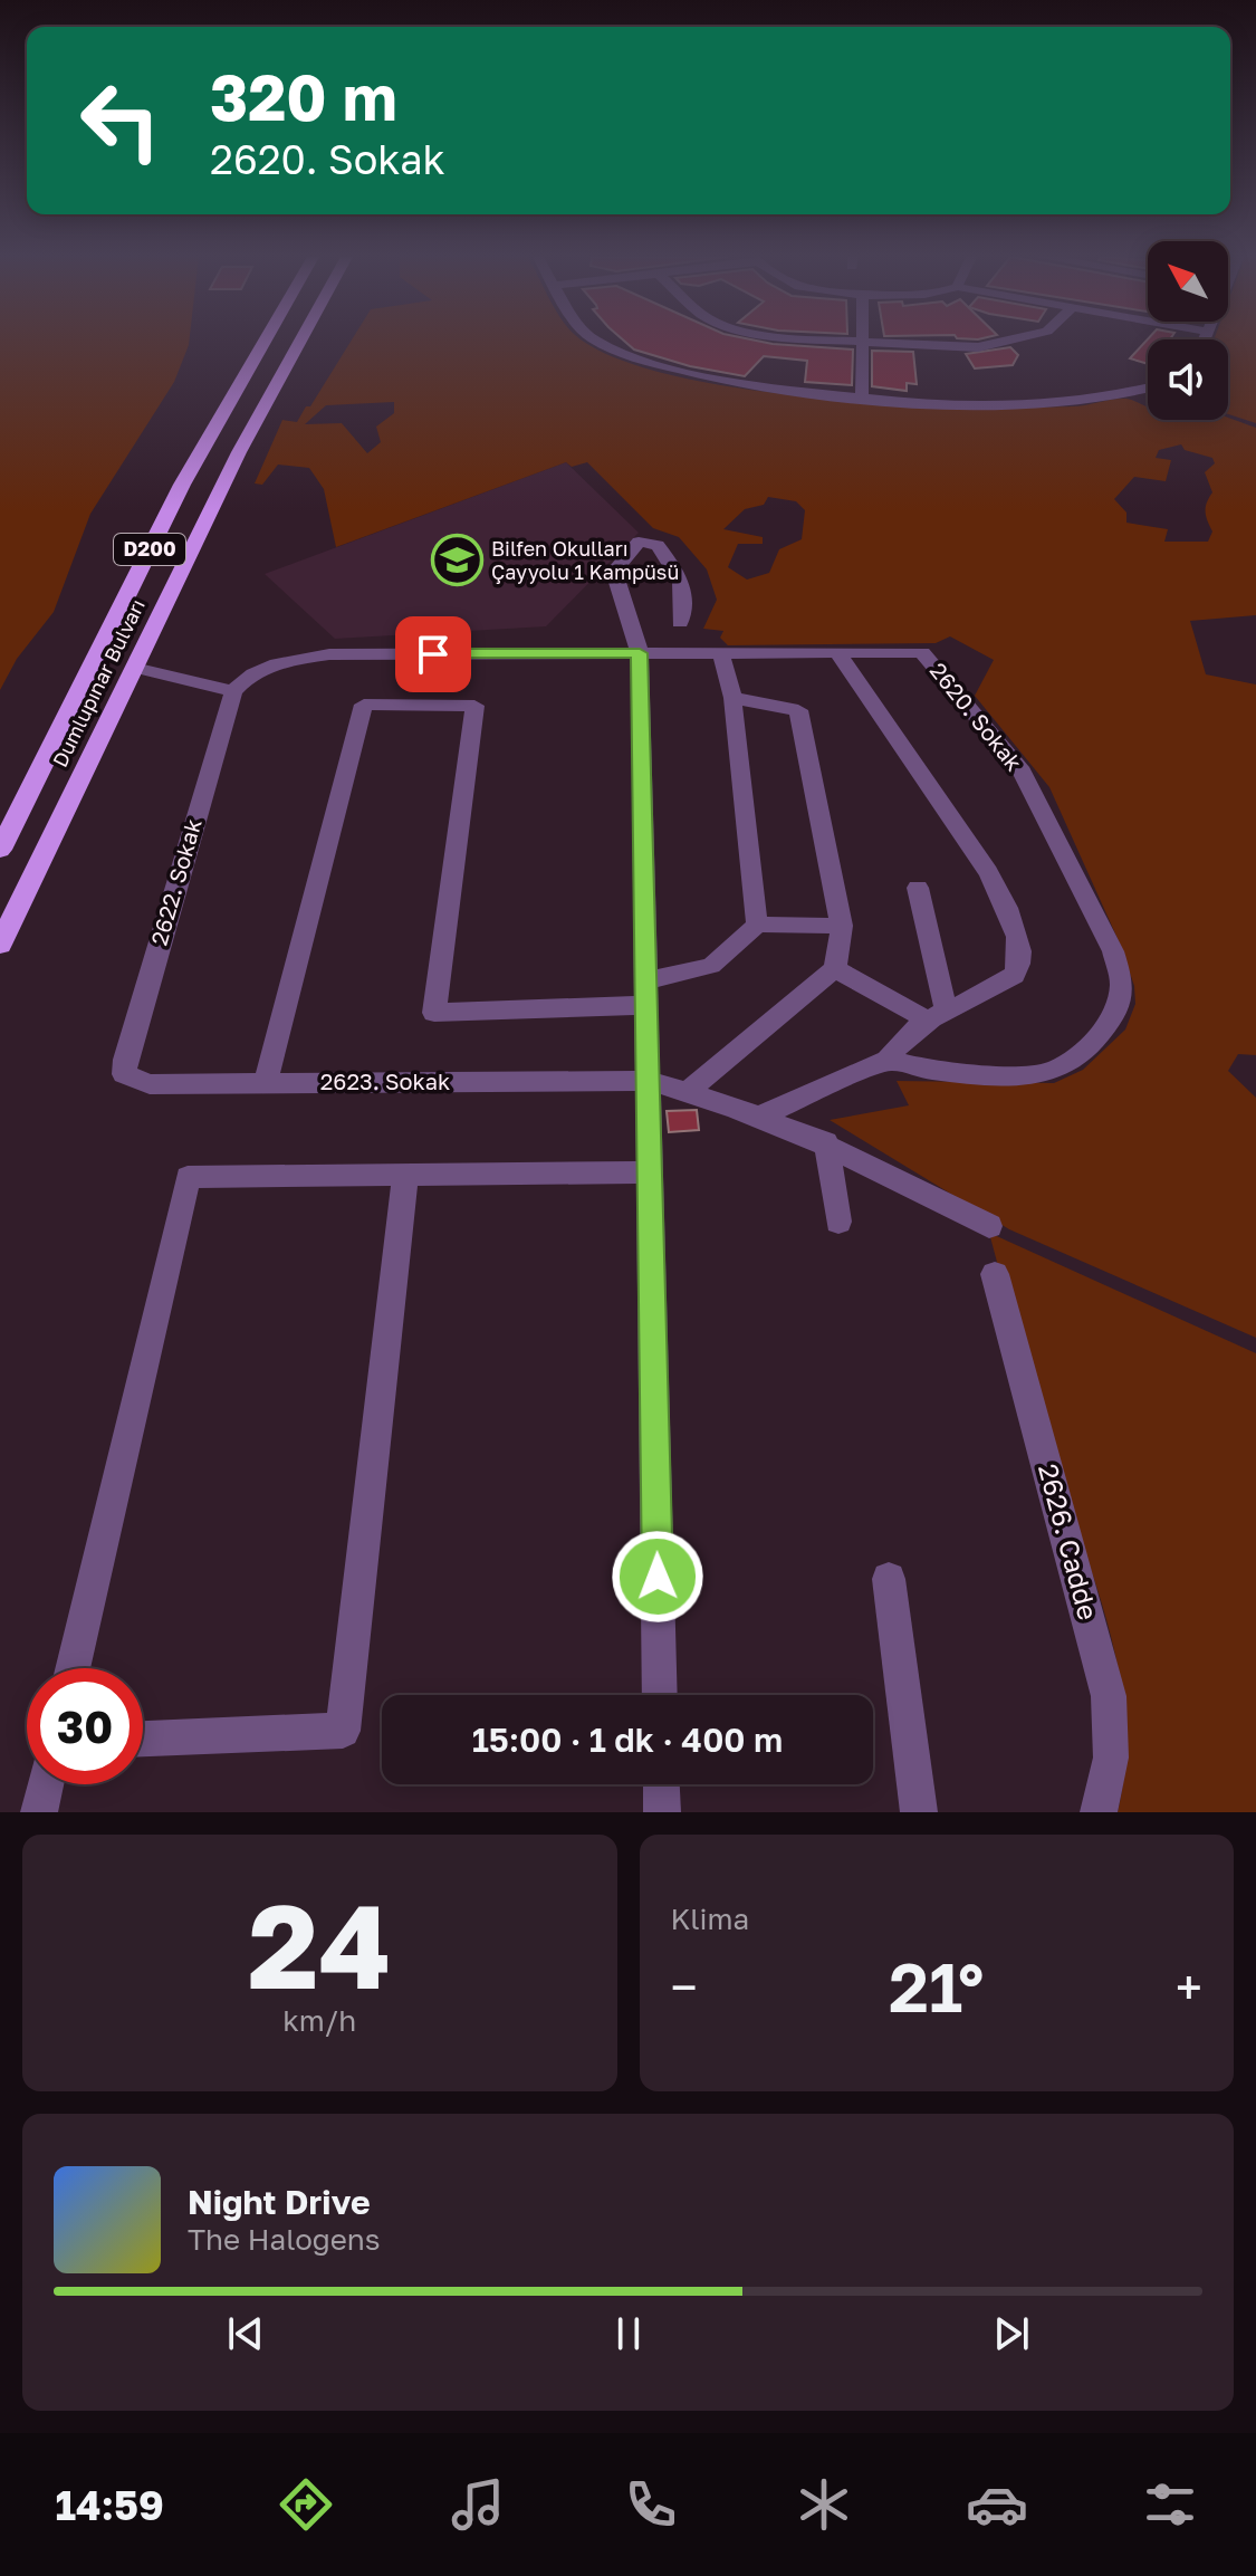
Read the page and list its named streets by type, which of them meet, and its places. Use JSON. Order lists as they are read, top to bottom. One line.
{"streets":{"highway":["D200","Dumlupınar Bulvarı"],"street":["2620. Sokak","2622. Sokak","2623. Sokak","2626. Cadde"]},"crossings":[["2620. Sokak","2622. Sokak"],["2622. Sokak","2623. Sokak"]],"places":{"school or university":["Bilfen Okulları Çayyolu 1 Kampüsü"]},"north":"top left","page":{"turn":["320 m","2620. Sokak"],"limit":"30","trip":"15:00 · 1 dk · 400 m","tile":[["24","km/h"],"Klima"],"heat":["−","21°","+"],"song":["Night Drive","The Halogens"],"tabs":"14:59"}}
